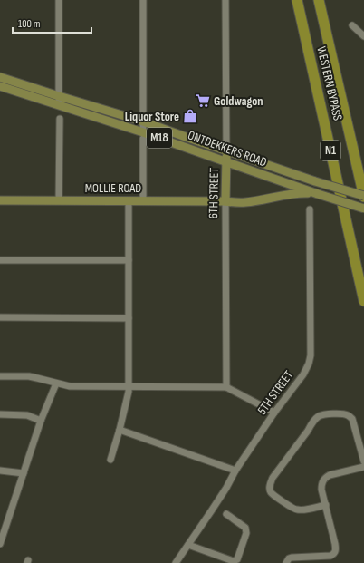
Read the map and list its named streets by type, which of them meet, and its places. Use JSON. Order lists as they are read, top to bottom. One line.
{"streets":{"highway":["WESTERN BYPASS","N1"],"main road":["M18","ONTDEKKERS ROAD","MOLLIE ROAD","6TH STREET"],"street":["5TH STREET"]},"crossings":[["WESTERN BYPASS","ONTDEKKERS ROAD"],["ONTDEKKERS ROAD","MOLLIE ROAD"],["ONTDEKKERS ROAD","6TH STREET"],["MOLLIE ROAD","6TH STREET"]],"places":{"supermarket":["Goldwagon"],"shop":["Liquor Store"]},"scale_bar":"100 m"}
